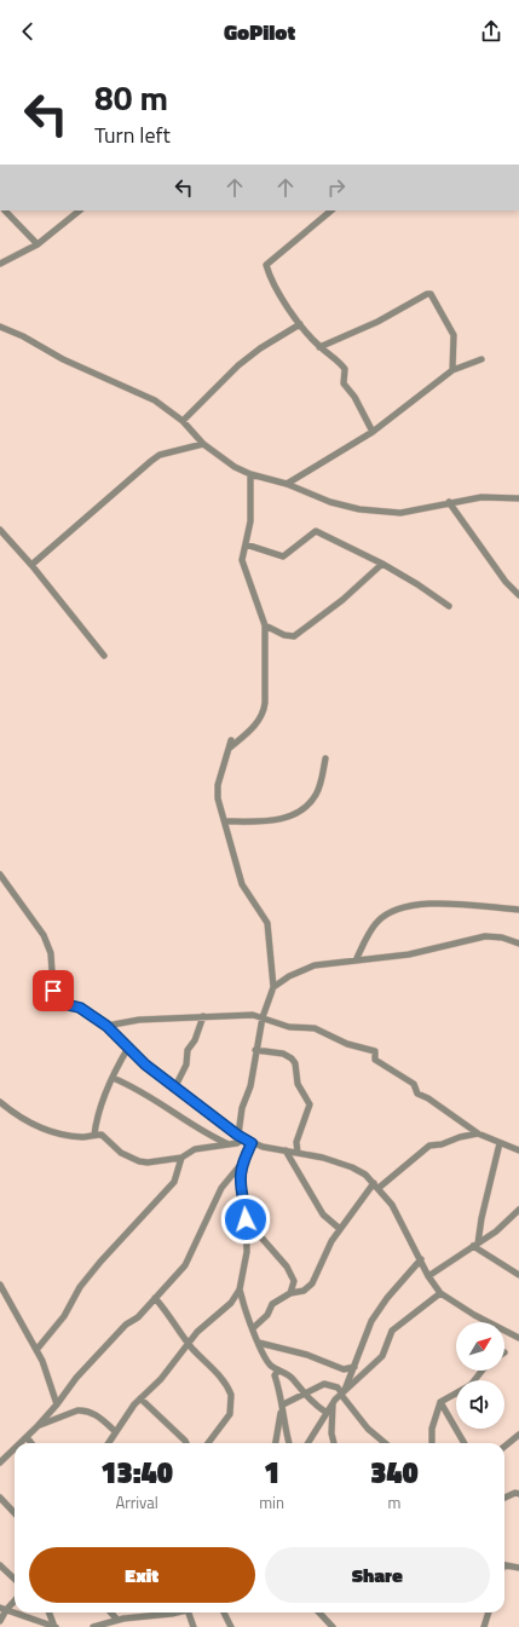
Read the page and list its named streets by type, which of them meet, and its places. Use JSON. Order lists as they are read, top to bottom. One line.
{"north":"top right","page":{"header":"GoPilot","turn":["80 m","Turn left"],"eta":["13:40","Arrival","1","min","340","m"],"buttons":["Exit","Share"]}}
